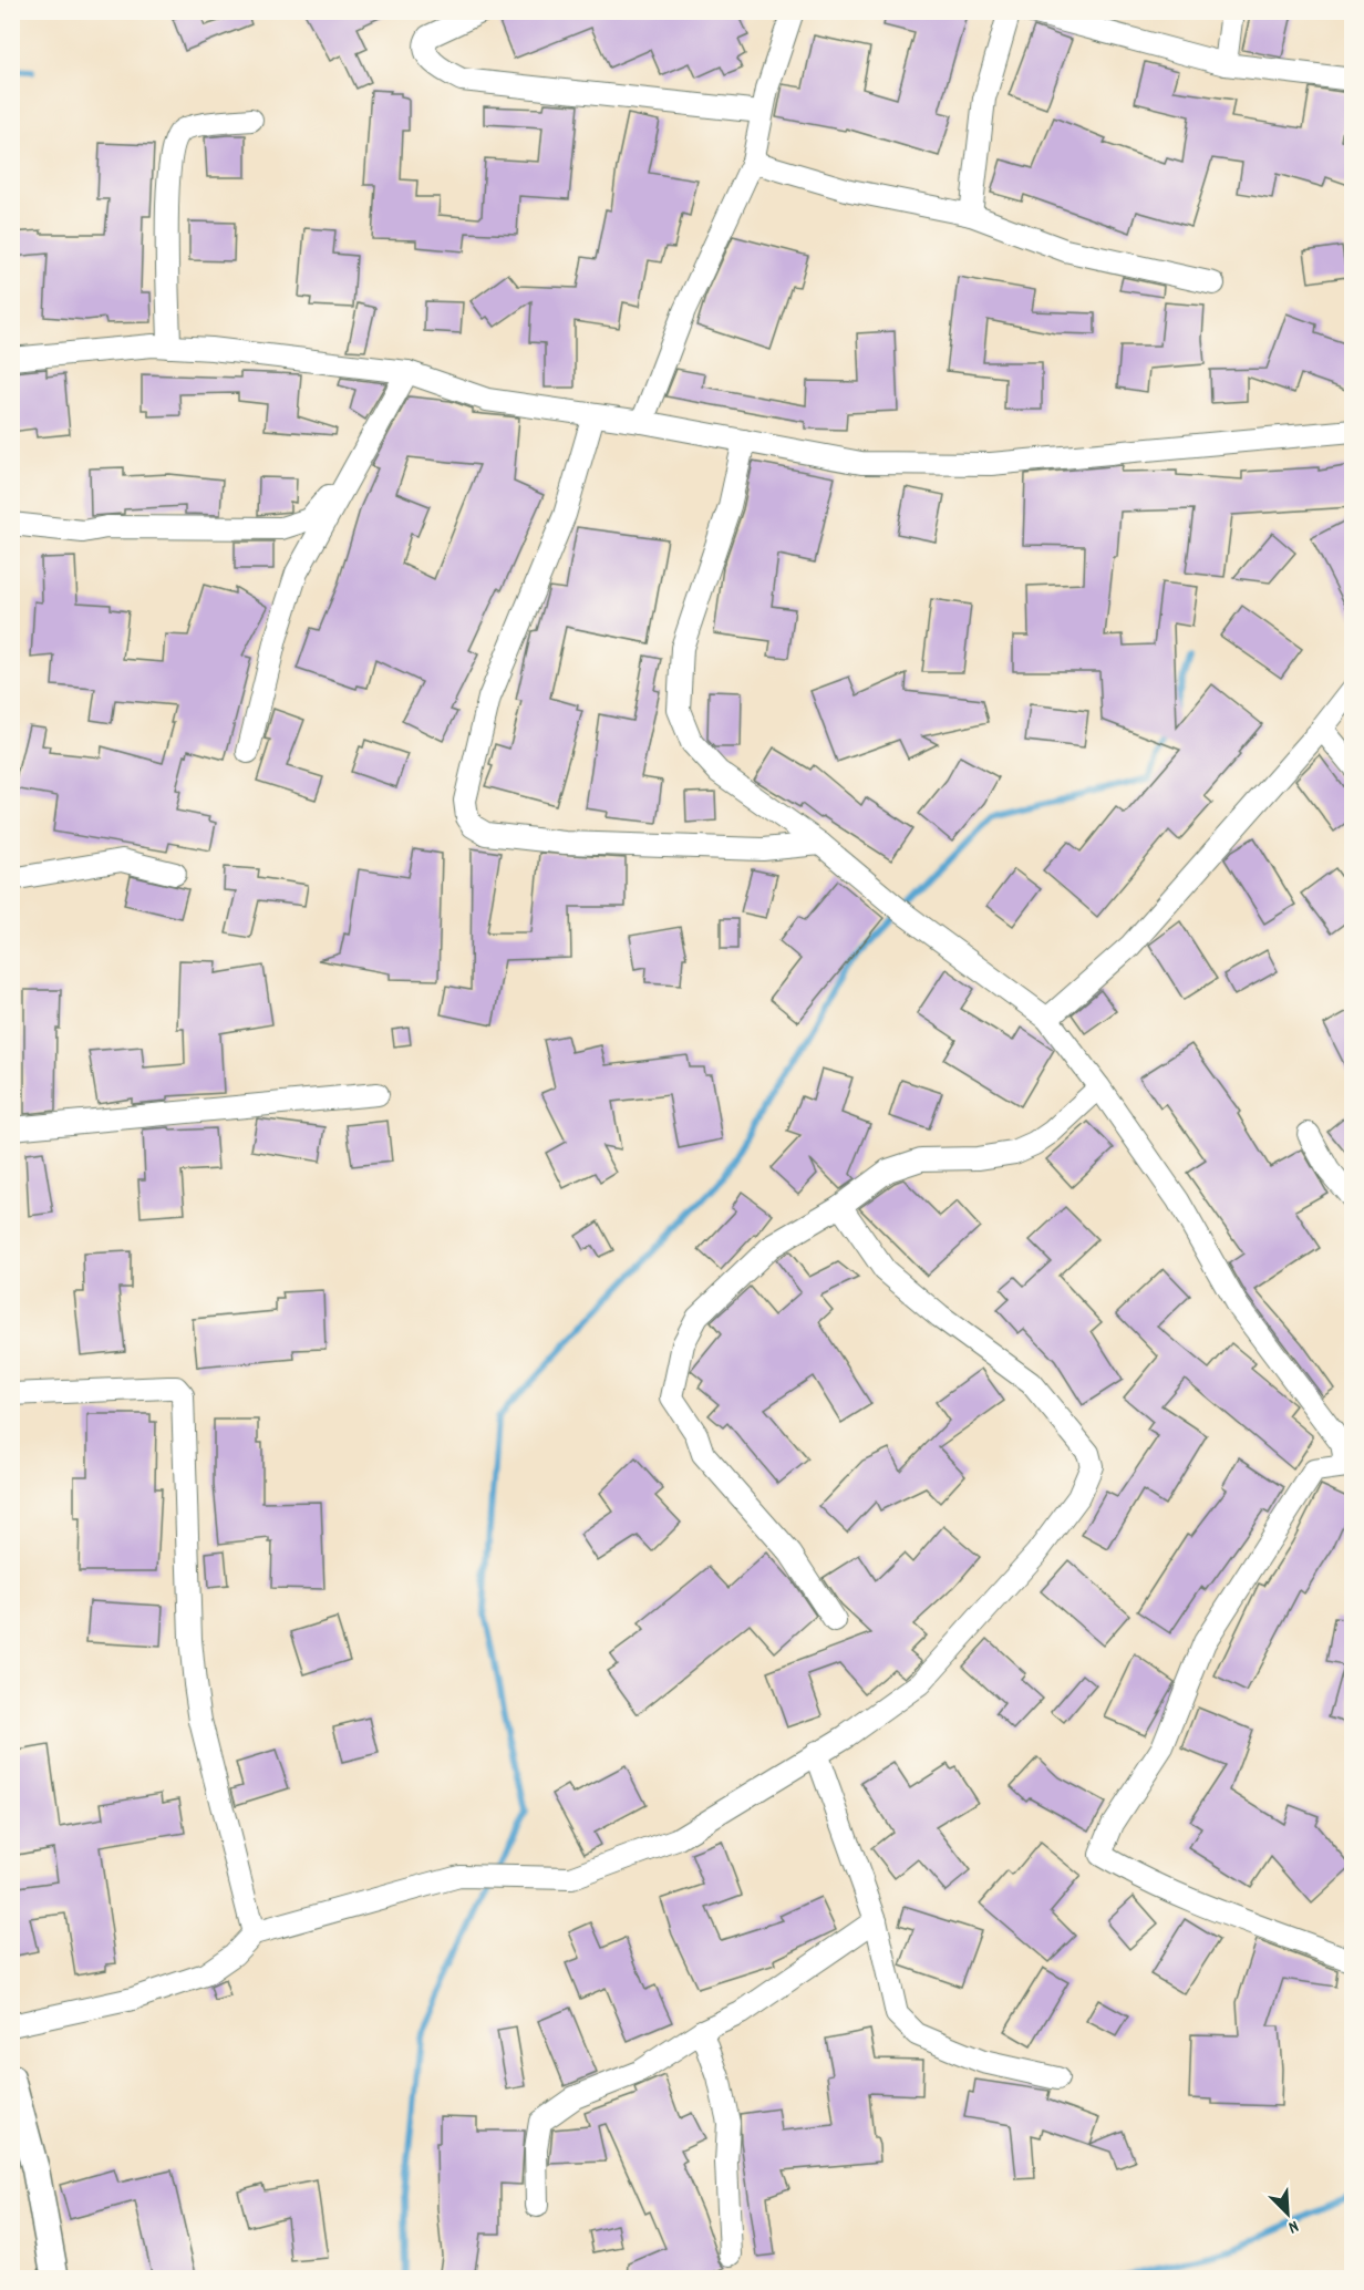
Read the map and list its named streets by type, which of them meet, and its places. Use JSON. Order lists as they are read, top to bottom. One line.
{"north":"bottom right"}
